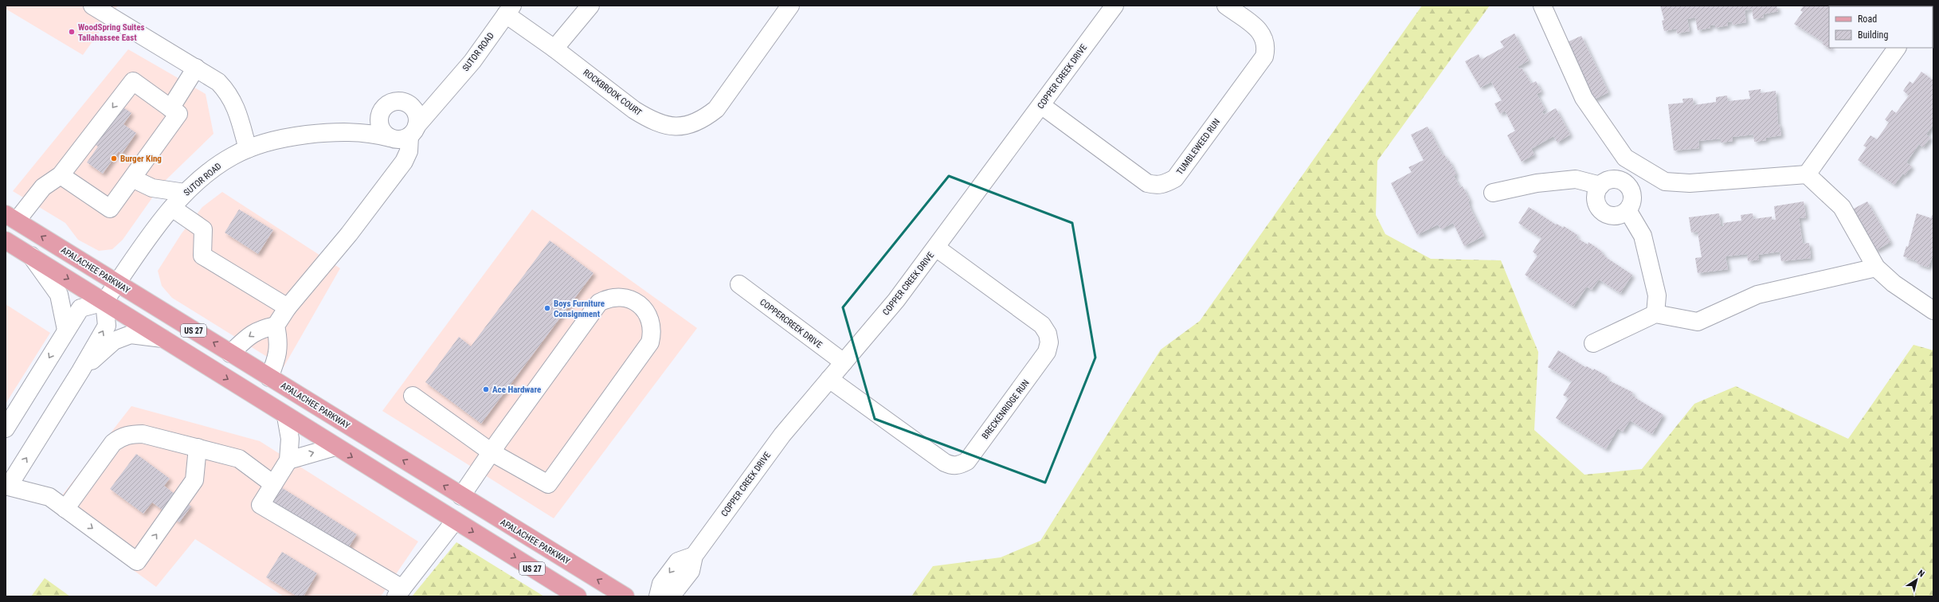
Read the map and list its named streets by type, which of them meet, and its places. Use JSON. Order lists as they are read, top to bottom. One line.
{"streets":{"main road":["APALACHEE PARKWAY","US 27"],"street":["SUTOR ROAD","COPPER CREEK DRIVE","ROCKBROOK COURT","TUMBLEWEED RUN","COPPERCREEK DRIVE","BRECKENRIDGE RUN"]},"crossings":[["SUTOR ROAD","ROCKBROOK COURT"],["SUTOR ROAD","APALACHEE PARKWAY"],["SUTOR ROAD","US 27"],["COPPER CREEK DRIVE","TUMBLEWEED RUN"],["COPPER CREEK DRIVE","COPPERCREEK DRIVE"],["COPPER CREEK DRIVE","BRECKENRIDGE RUN"]],"places":["WoodSpring Suites Tallahassee East","Burger King","Boys Furniture Consignment","Ace Hardware"],"legend":["Road","Building"],"north":"top right"}
